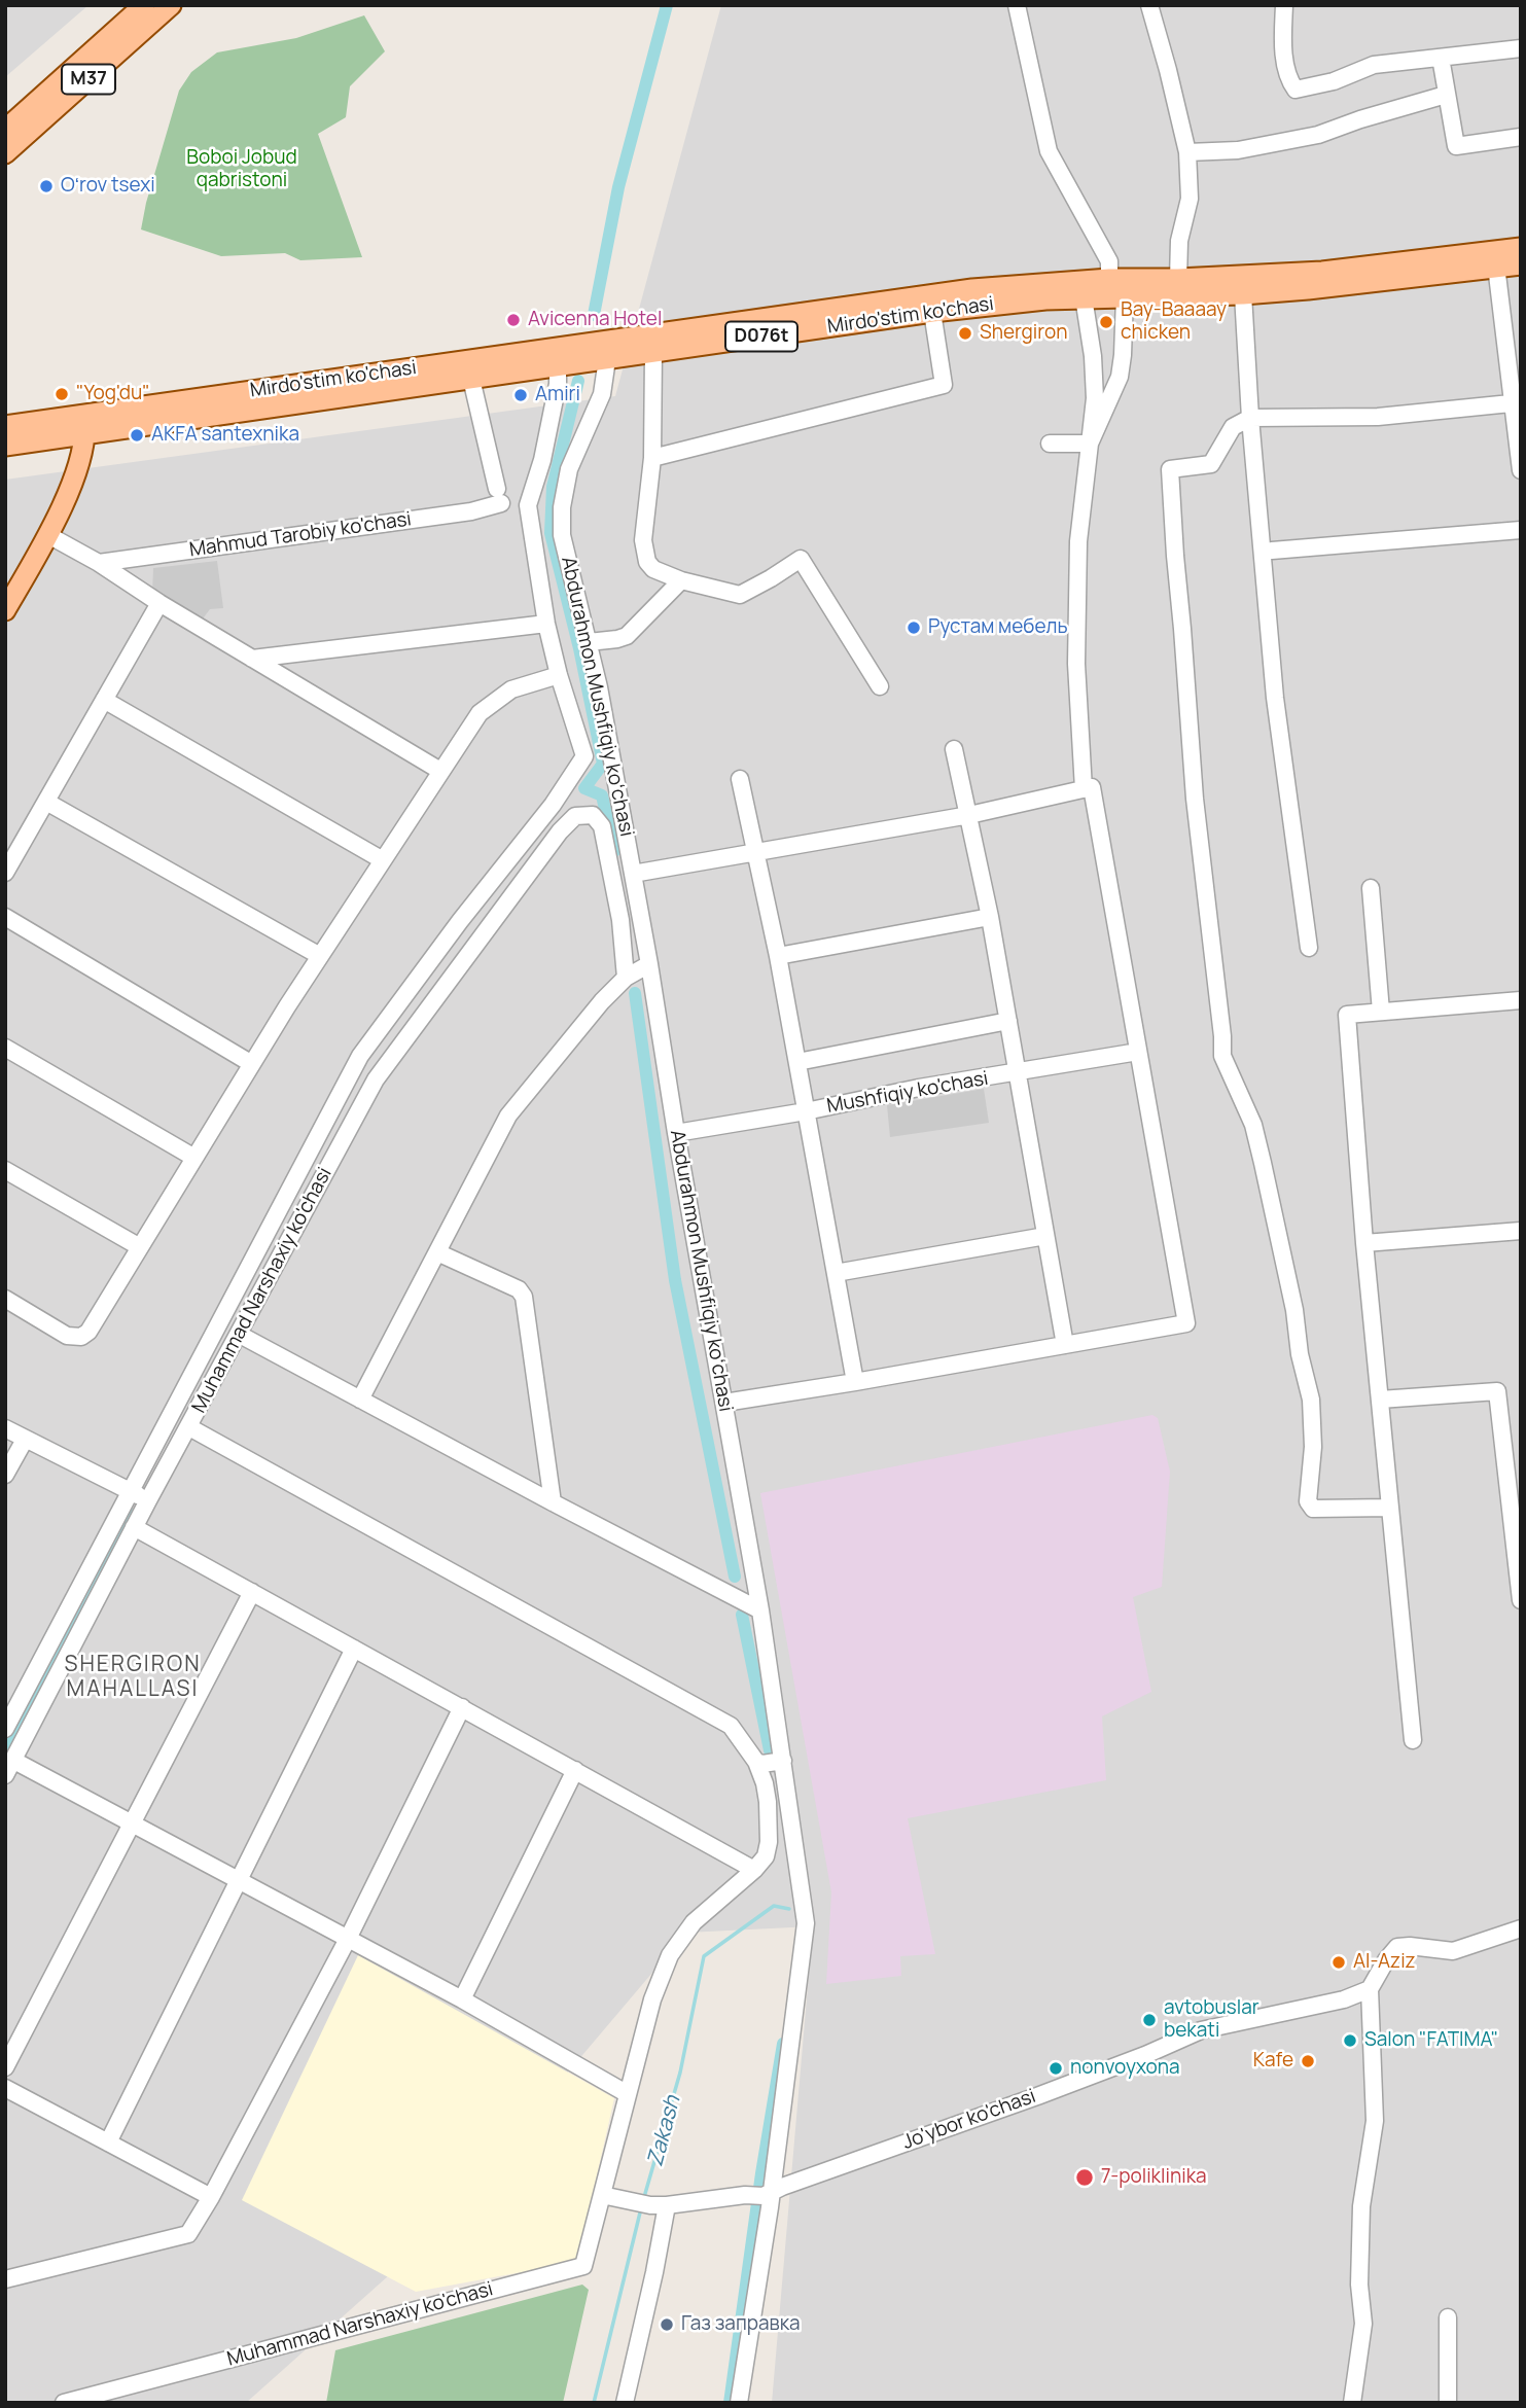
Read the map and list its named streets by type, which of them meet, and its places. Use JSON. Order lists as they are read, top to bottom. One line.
{"streets":{"main road":["M37","Mirdo'stim ko'chasi","D076t"],"street":["Mahmud Tarobiy ko'chasi","Abdurahmon Mushfiqiy koʻchasi","Mushfiqiy ko'chasi","Muhammad Narshaxiy ko'chasi","Jo'ybor ko'chasi"]},"crossings":[["Mirdo'stim ko'chasi","Mahmud Tarobiy ko'chasi"],["Mirdo'stim ko'chasi","Abdurahmon Mushfiqiy koʻchasi"],["Abdurahmon Mushfiqiy koʻchasi","Mushfiqiy ko'chasi"],["Abdurahmon Mushfiqiy koʻchasi","Jo'ybor ko'chasi"]],"districts":["SHERGIRON MAHALLASI"],"water":["Zakash"],"parks":["Boboi Jobud qabristoni"],"places":["Oʻrov tsexi","Avicenna Hotel","Bay-Baaaay chicken","Shergiron","\"Yog'du\"","Amiri","AKFA santexnika","Рустам мебель","Al-Aziz","avtobuslar bekati","Salon \"FATIMA\"","Kafe","nonvoyxona","7-poliklinika","Газ заправка"]}
